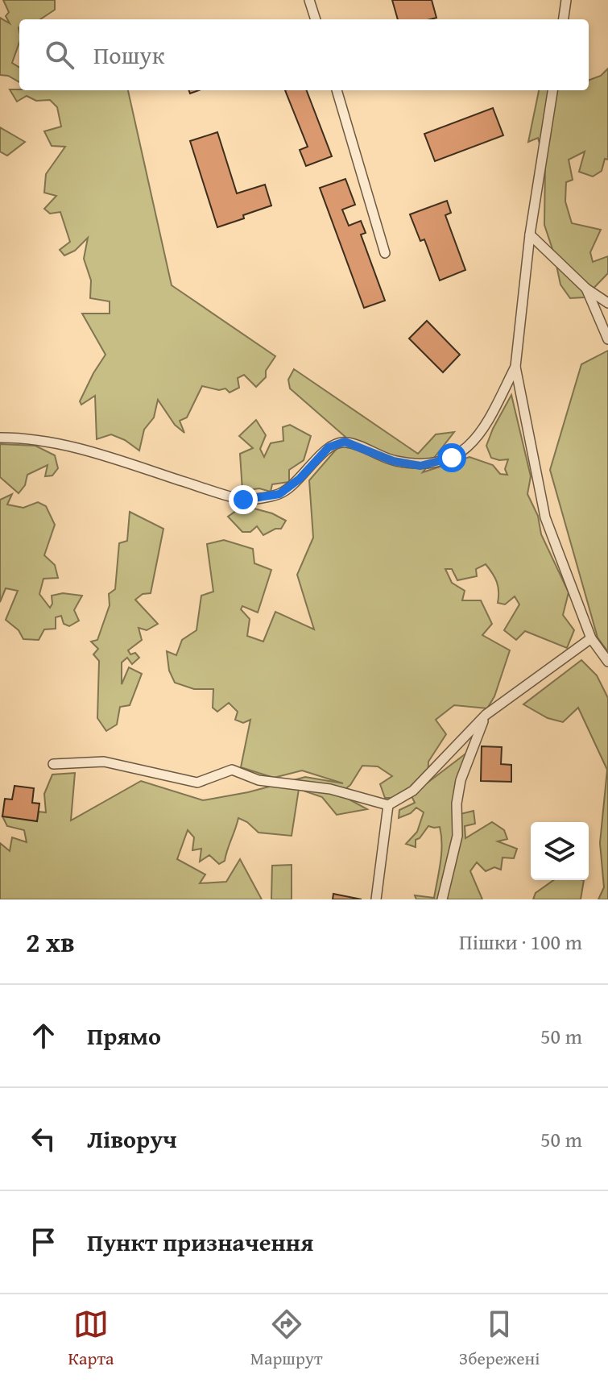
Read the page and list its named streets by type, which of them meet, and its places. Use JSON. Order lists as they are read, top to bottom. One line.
{"page":{"search":"Пошук","heading":["2 хв","Пішки · 100 m"],"list":[["Прямо","50 m"],["Ліворуч","50 m"],"Пункт призначення"],"nav":["Карта","Маршрут","Збережені"]}}
